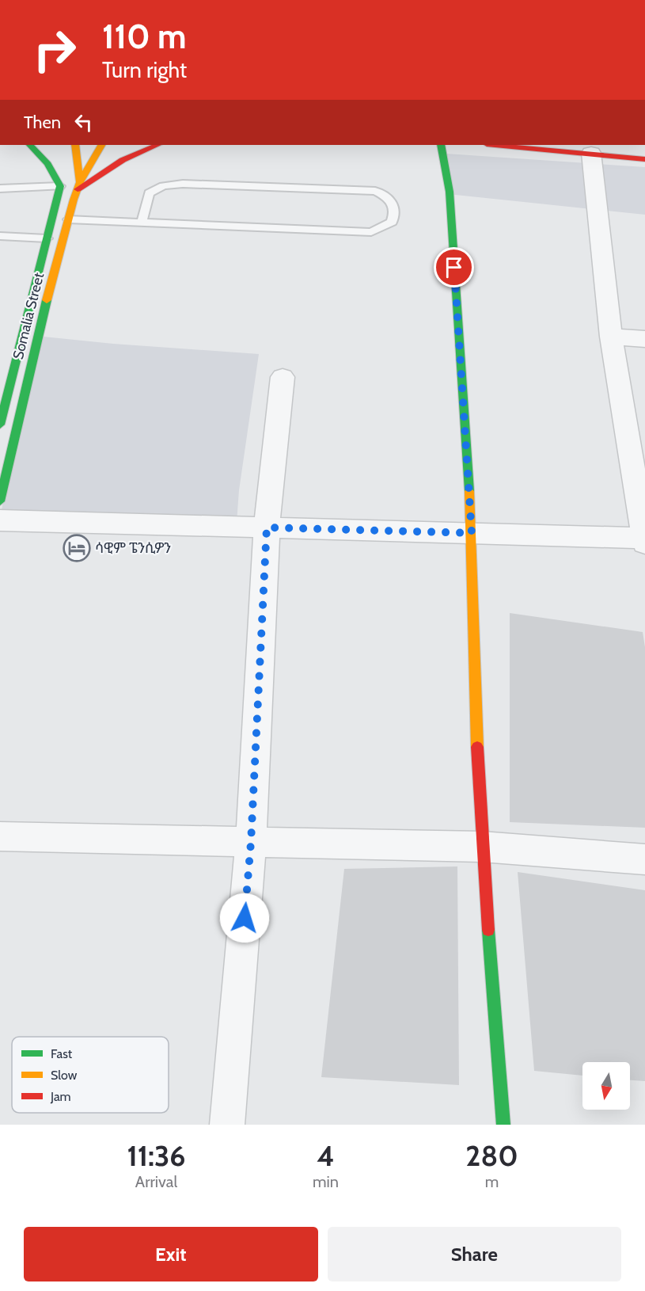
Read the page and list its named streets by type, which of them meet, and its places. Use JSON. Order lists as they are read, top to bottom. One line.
{"streets":{"main road":["Somalia Street"]},"places":{"hotel":["ሳዊም ፔንሲዎን"]},"legend":["Fast","Slow","Jam"],"north":"bottom","page":{"turn":["110 m","Turn right"],"then":"Then","eta":["11:36","Arrival","4","min","280","m"],"buttons":["Exit","Share"]}}
